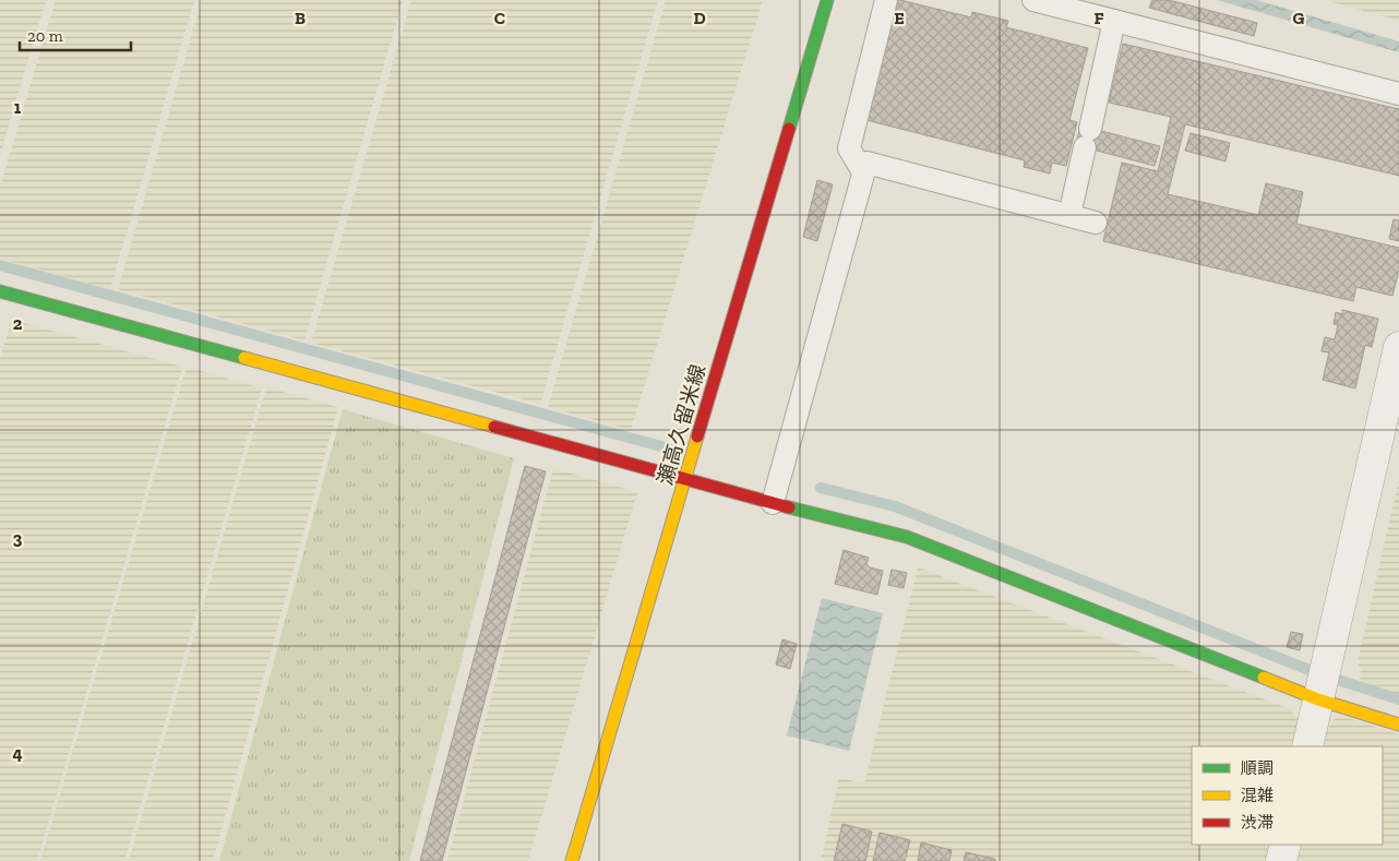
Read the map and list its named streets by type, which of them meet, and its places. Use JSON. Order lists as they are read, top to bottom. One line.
{"streets":{"street":["瀬高久留米線"]},"legend":["順調","混雑","渋滞"],"scale_bar":"20 m","grid":{"columns":["B","C","D","E","F","G"],"rows":["1","2","3","4"]}}
